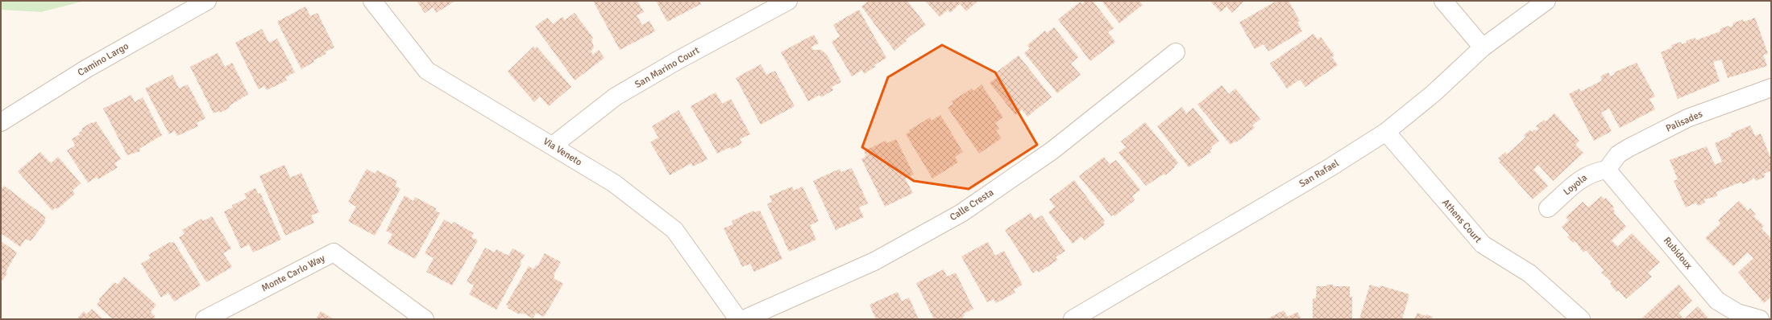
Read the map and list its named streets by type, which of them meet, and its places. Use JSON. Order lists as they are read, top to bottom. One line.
{"streets":{"street":["Camino Largo","San Marino Court","Palisades","Via Veneto","San Rafael","Loyola","Calle Cresta","Athens Court","Rubidoux","Monte Carlo Way"]},"crossings":[["San Marino Court","Via Veneto"],["Palisades","Loyola"],["Palisades","Rubidoux"],["San Rafael","Athens Court"],["Loyola","Rubidoux"]]}
